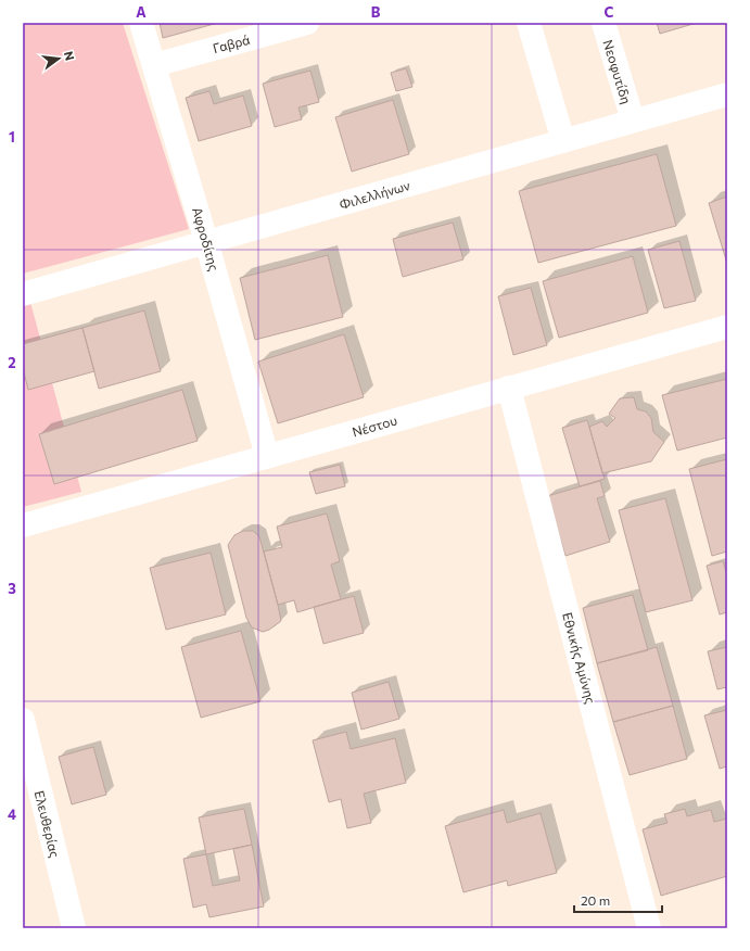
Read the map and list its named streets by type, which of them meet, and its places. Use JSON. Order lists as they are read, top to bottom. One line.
{"streets":{"street":["Γαβρά","Νεοφυτίδη","Φιλελλήνων","Αφροδίτης","Νέστου","Εθνικής Αμύνης","Ελευθερίας"]},"crossings":[["Γαβρά","Αφροδίτης"],["Νεοφυτίδη","Φιλελλήνων"],["Φιλελλήνων","Αφροδίτης"],["Αφροδίτης","Νέστου"],["Νέστου","Εθνικής Αμύνης"]],"scale_bar":"20 m","north":"right","grid":{"columns":["A","B","C"],"rows":["1","2","3","4"]}}
